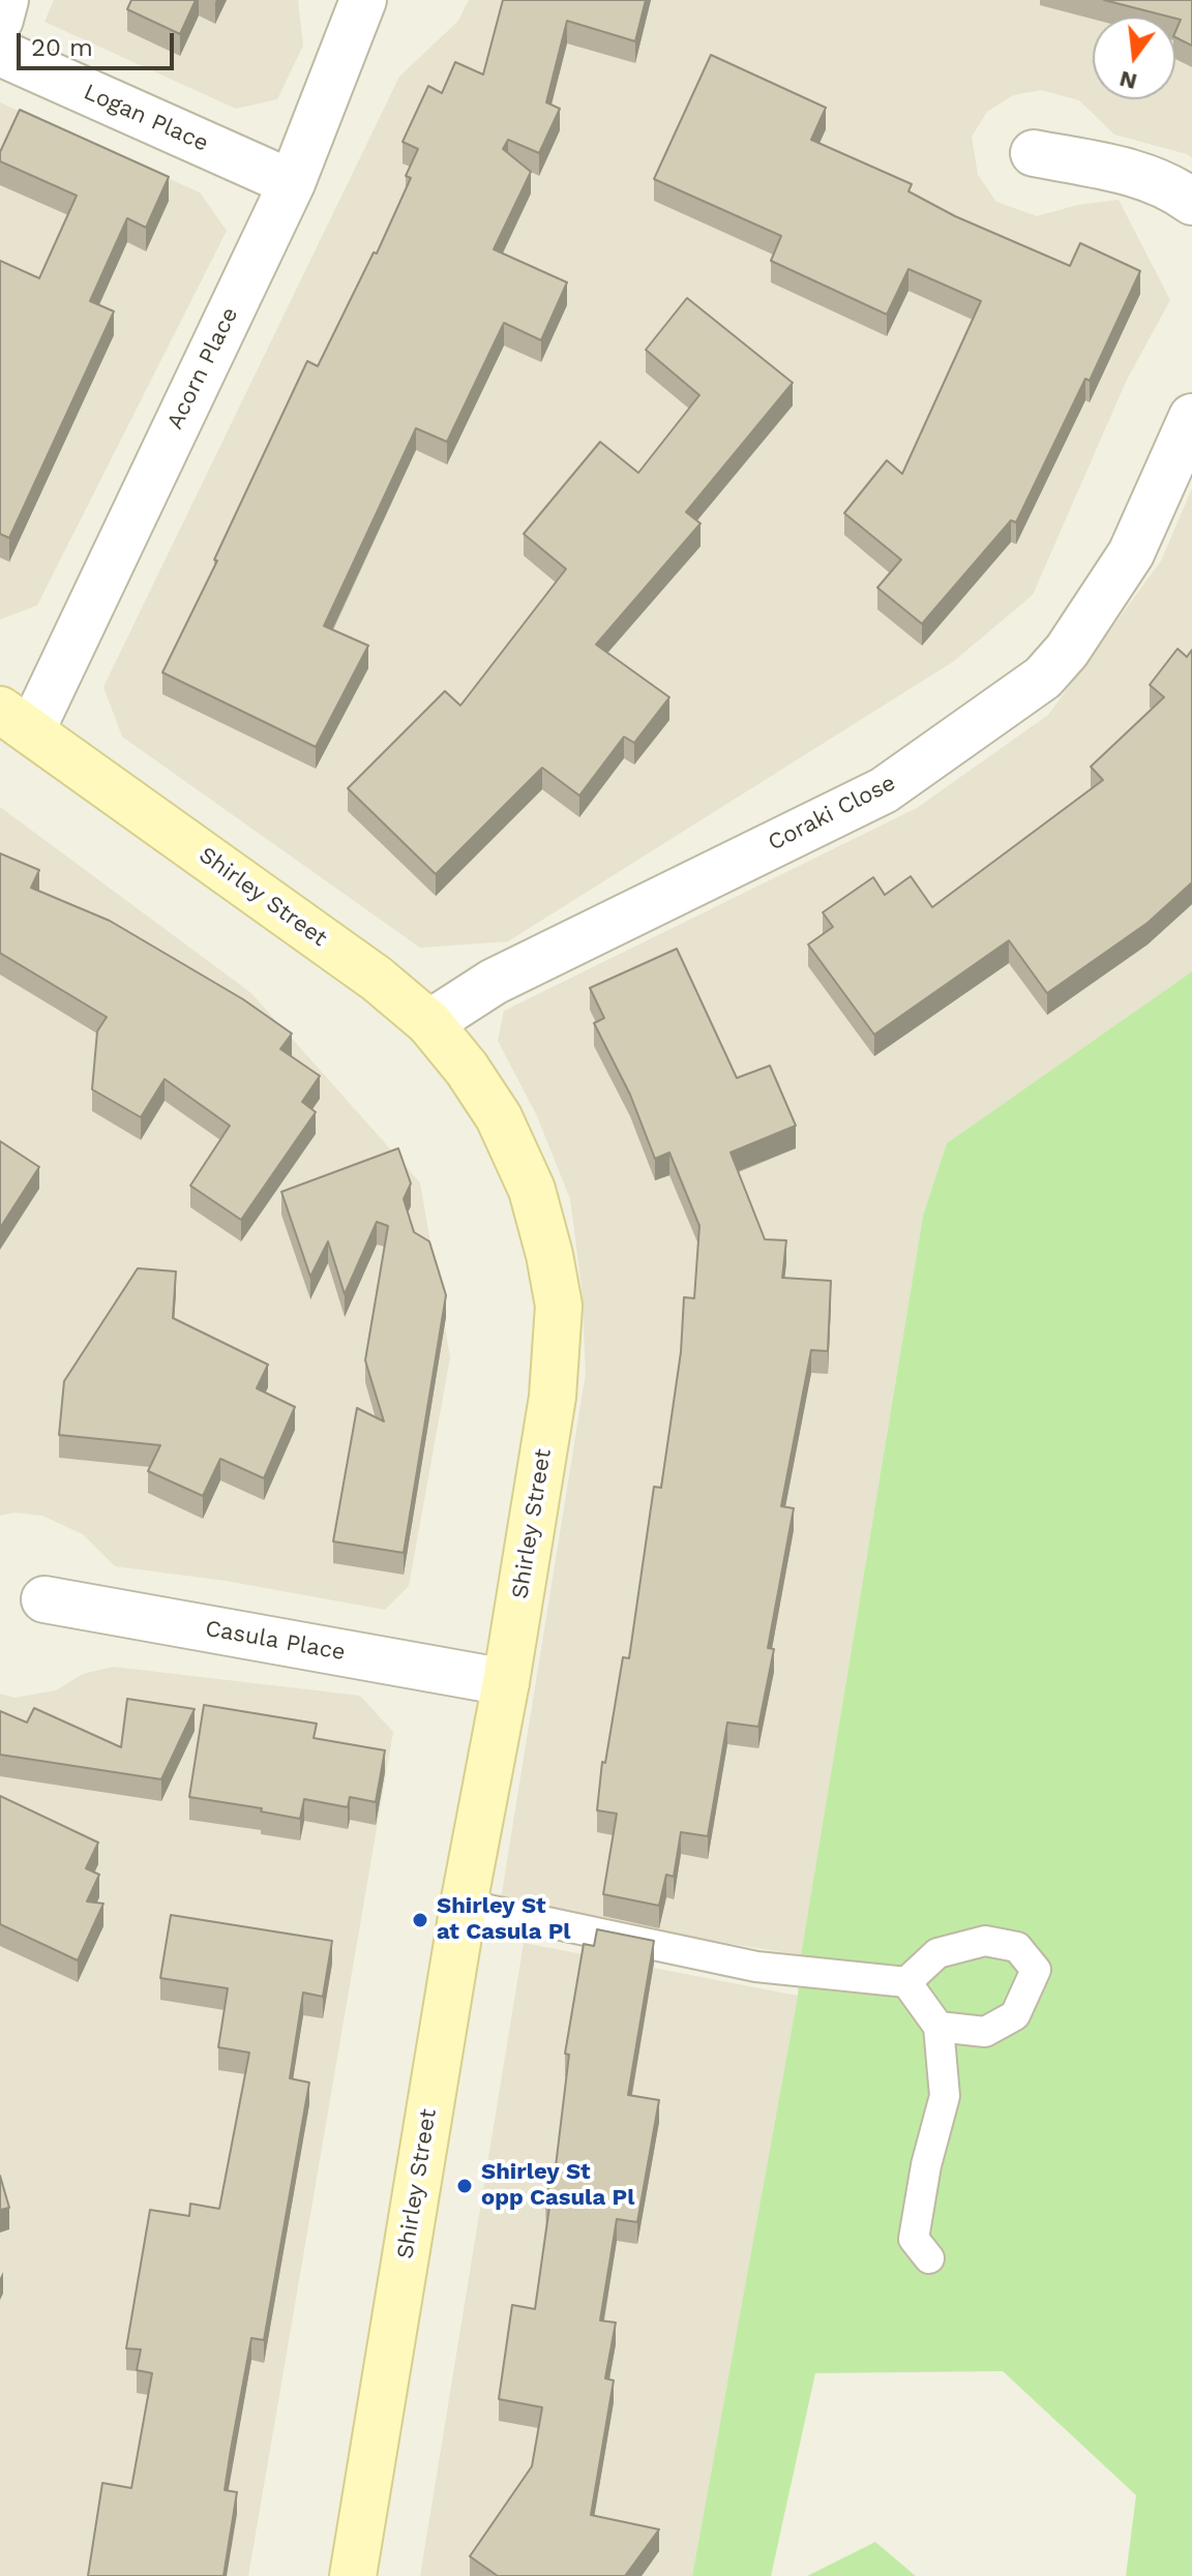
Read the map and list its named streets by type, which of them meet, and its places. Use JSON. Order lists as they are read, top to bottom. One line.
{"streets":{"street":["Logan Place","Acorn Place","Coraki Close","Shirley Street","Casula Place"]},"crossings":[["Logan Place","Acorn Place"],["Acorn Place","Shirley Street"],["Coraki Close","Shirley Street"],["Shirley Street","Casula Place"]],"places":["Shirley St at Casula Pl","Shirley St opp Casula Pl"],"scale_bar":"20 m","north":"bottom"}
